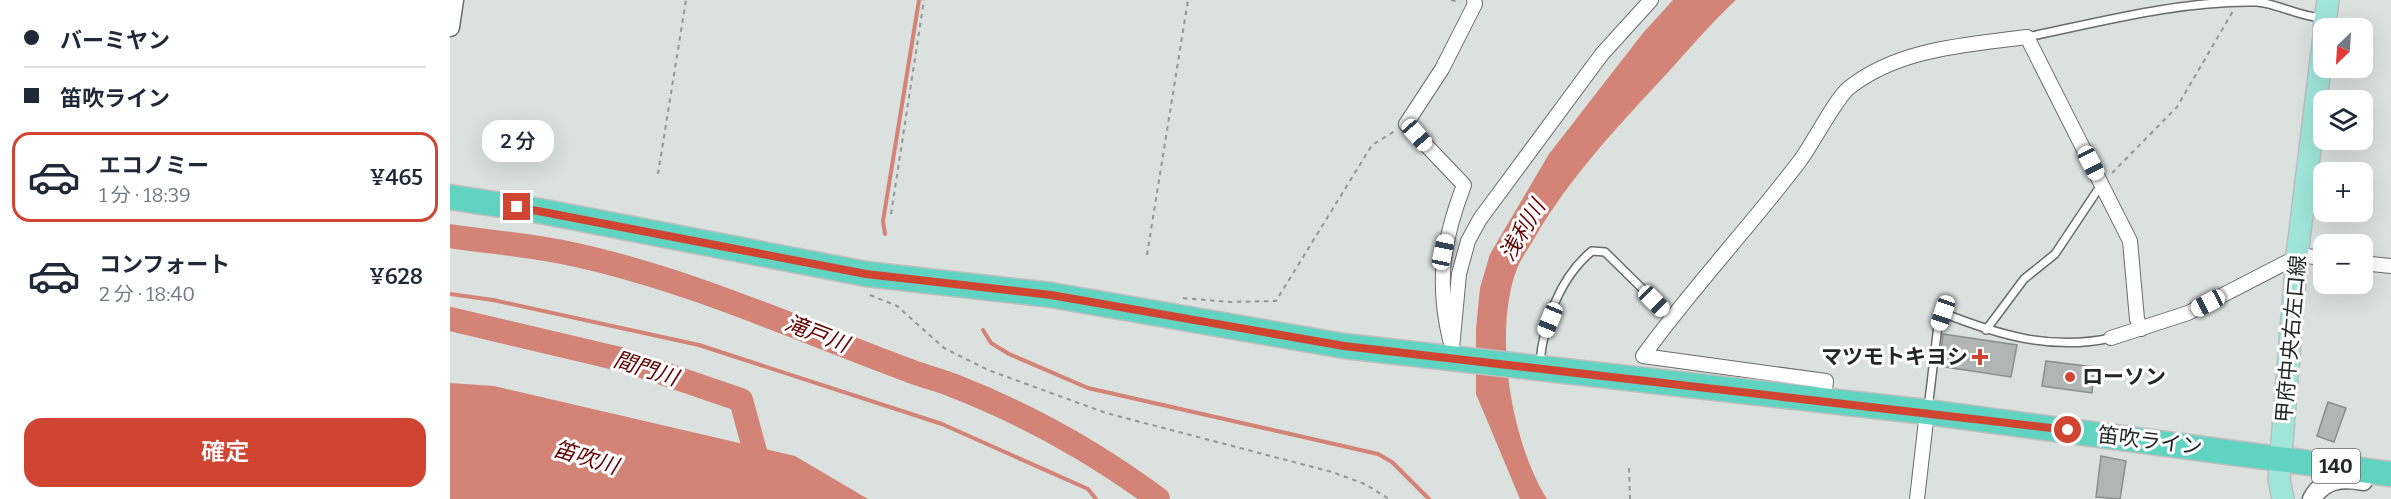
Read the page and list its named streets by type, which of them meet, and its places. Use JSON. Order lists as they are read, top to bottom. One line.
{"streets":{"highway":["笛吹ライン","140"],"main road":["甲府中央右左口線"]},"crossings":[["甲府中央右左口線","笛吹ライン"]],"water":["浅利川","滝戸川","間門川","笛吹川"],"places":{"health":["マツモトキヨシ"],"other":["ローソン"]},"north":"bottom left","page":{"banner":["バーミヤン","笛吹ライン"],"map_buttons":["+","−"],"bubble":"2 分","list":[{"name":"エコノミー","note":"1 分 · 18:39","value":"¥465"},{"name":"コンフォート","note":"2 分 · 18:40","value":"¥628"}],"buttons":"確定"}}
